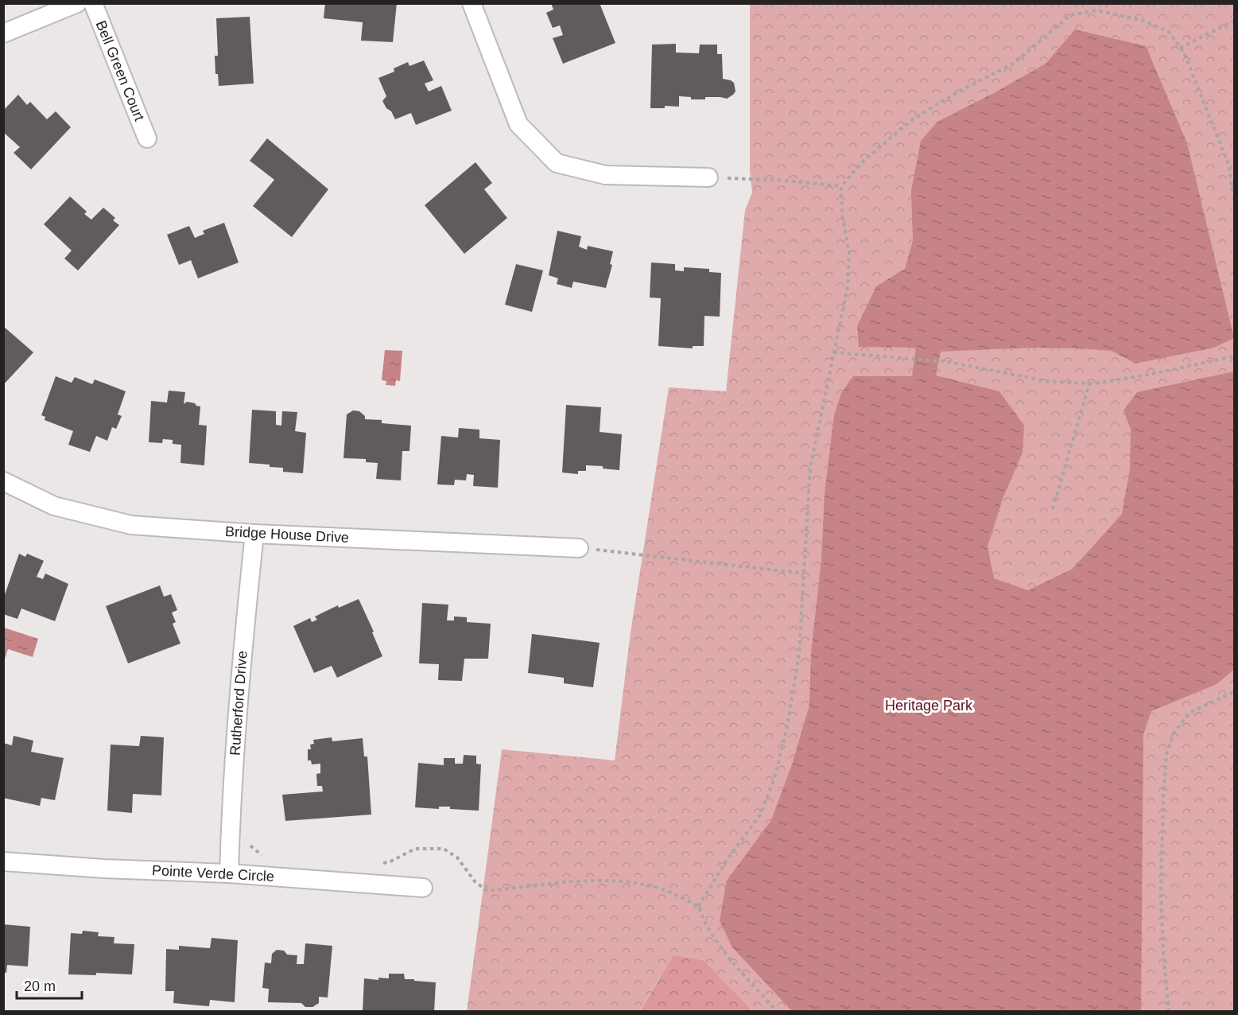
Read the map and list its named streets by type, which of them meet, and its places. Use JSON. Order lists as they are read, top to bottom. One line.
{"streets":{"street":["Bell Green Court","Bridge House Drive","Rutherford Drive","Pointe Verde Circle"]},"crossings":[["Bridge House Drive","Rutherford Drive"],["Rutherford Drive","Pointe Verde Circle"]],"parks":["Heritage Park"],"scale_bar":"20 m"}
